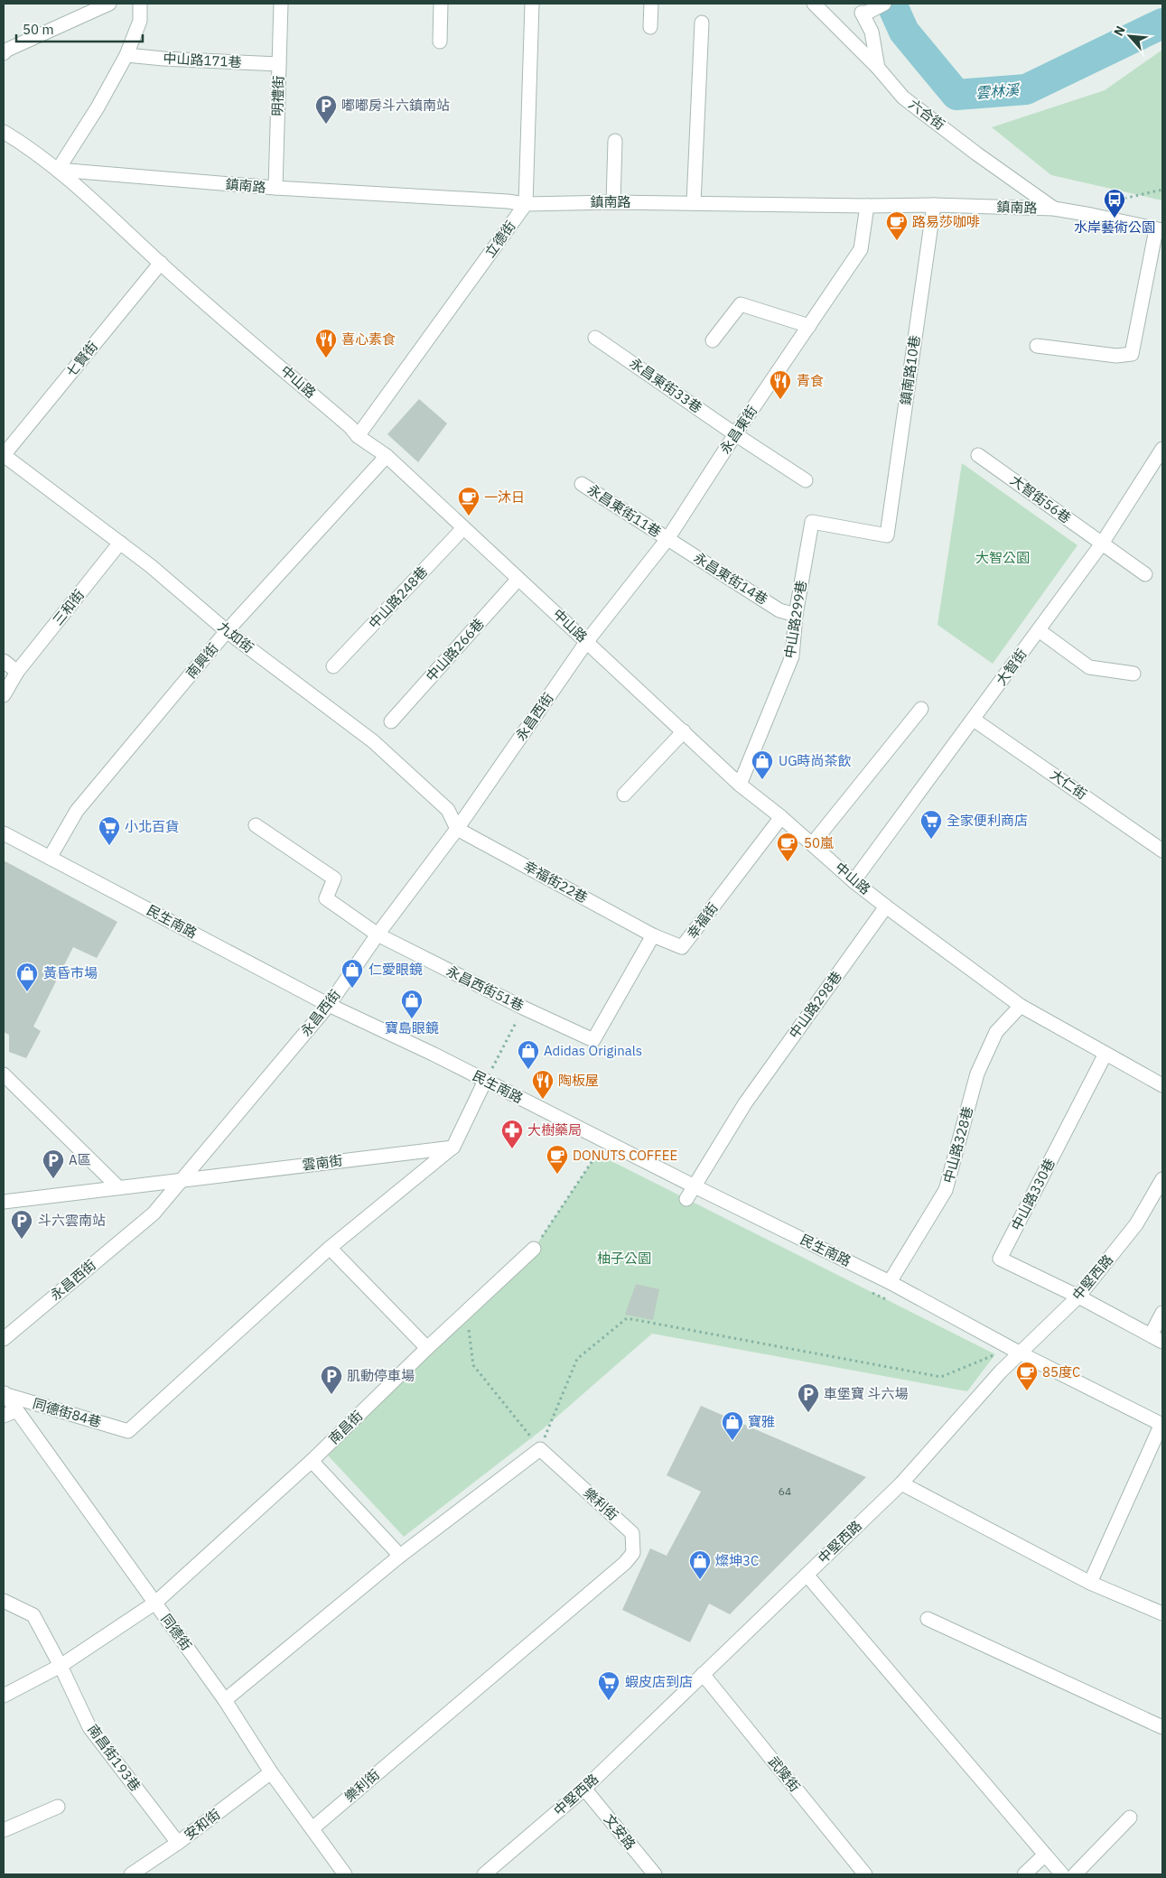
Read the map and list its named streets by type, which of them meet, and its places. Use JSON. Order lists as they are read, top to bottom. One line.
{"streets":{"street":["中山路171巷","明禮街","六合街","鎮南路","立德街","七賢街","鎮南路10巷","中山路","永昌東街33巷","永昌東街","大智街56巷","永昌東街11巷","永昌東街14巷","中山路248巷","三和街","中山路299巷","九如街","中山路266巷","南興街","大智街","永昌西街","大仁街","幸福街22巷","幸福街","民生南路","永昌西街51巷","中山路298巷","中山路328巷","雲南街","中山路330巷","中堅西路","同德街84巷","南昌街","樂利街","同德街","南昌街193巷","武陵街","安和街","文安路"]},"crossings":[["中山路171巷","明禮街"],["明禮街","鎮南路"],["六合街","鎮南路"],["鎮南路","立德街"],["鎮南路","鎮南路10巷"],["鎮南路","中山路"],["鎮南路","永昌東街"],["立德街","中山路"],["七賢街","中山路"],["七賢街","九如街"],["鎮南路10巷","中山路299巷"],["中山路","永昌東街"],["中山路","中山路248巷"],["中山路","中山路299巷"],["中山路","中山路266巷"],["中山路","南興街"],["中山路","大智街"],["中山路","永昌西街"],["中山路","幸福街"],["中山路","中山路298巷"],["中山路","中山路328巷"],["中山路","中山路330巷"],["永昌東街33巷","永昌東街"],["永昌東街","永昌東街11巷"],["永昌東街","永昌東街14巷"],["永昌東街","永昌西街"],["大智街56巷","大智街"],["永昌東街11巷","永昌東街14巷"],["永昌東街14巷","中山路299巷"],["三和街","九如街"],["九如街","南興街"],["九如街","永昌西街"],["九如街","幸福街22巷"],["南興街","民生南路"],["大智街","大仁街"],["永昌西街","幸福街22巷"],["永昌西街","民生南路"],["永昌西街","永昌西街51巷"],["永昌西街","雲南街"],["幸福街22巷","幸福街"],["幸福街22巷","永昌西街51巷"],["幸福街","永昌西街51巷"],["民生南路","中山路298巷"],["民生南路","中山路328巷"],["民生南路","中堅西路"],["中山路330巷","中堅西路"],["中堅西路","武陵街"],["中堅西路","文安路"],["同德街84巷","同德街"],["南昌街","同德街"],["南昌街","南昌街193巷"],["樂利街","同德街"],["同德街","安和街"],["南昌街193巷","安和街"]],"water":["雲林溪"],"parks":["大智公園","柚子公園"],"places":{"parking":["嘟嘟房斗六鎮南站","A區","斗六雲南站","肌動停車場","車堡寶 斗六場"],"bus stop":["水岸藝術公園"],"cafe":["路易莎咖啡","一沐日","50嵐","DONUTS COFFEE","85度C"],"restaurant":["喜心素食","青食","陶板屋"],"shop":["UG時尚茶飲","仁愛眼鏡","黃昏市場","寶島眼鏡","Adidas Originals","寶雅","燦坤3C"],"supermarket":["全家便利商店","小北百貨","蝦皮店到店"],"pharmacy":["大樹藥局"]},"house_numbers":["64"],"scale_bar":"50 m","north":"top left"}
